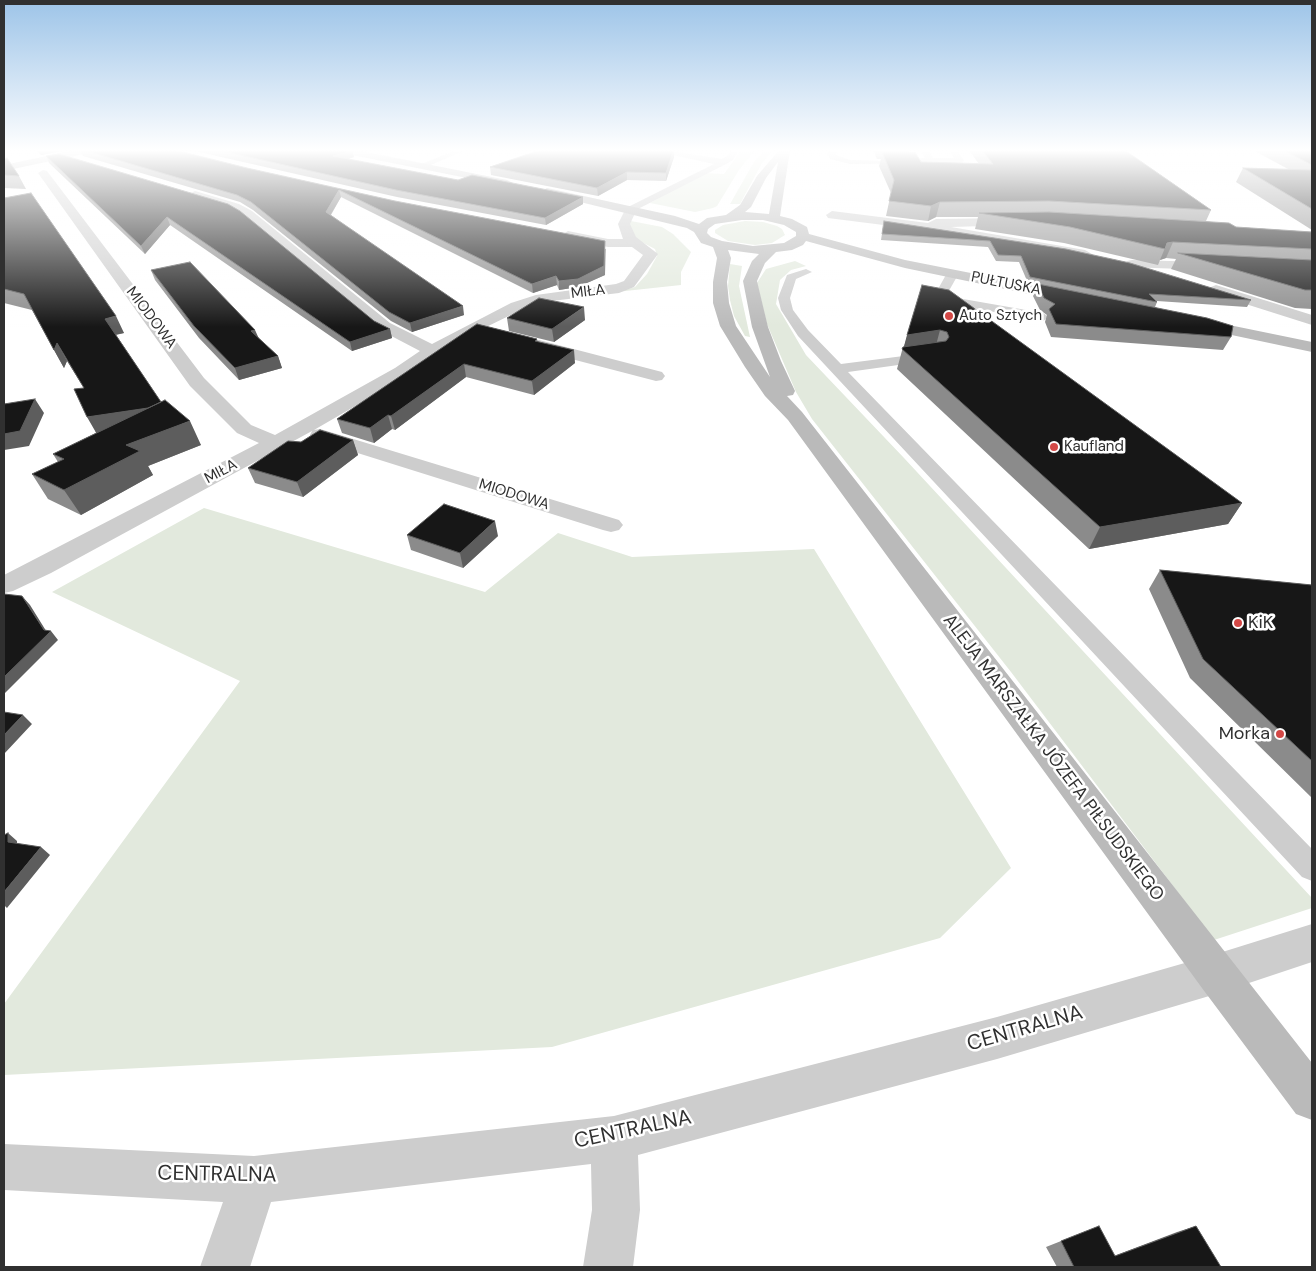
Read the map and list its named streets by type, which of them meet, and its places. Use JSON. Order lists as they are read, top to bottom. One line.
{"streets":{"main road":["PUŁTUSKA","ALEJA MARSZAŁKA JÓZEFA PIŁSUDSKIEGO"],"street":["MIŁA","MIODOWA","CENTRALNA"]},"crossings":[["MIŁA","MIODOWA"],["ALEJA MARSZAŁKA JÓZEFA PIŁSUDSKIEGO","CENTRALNA"]],"places":["Auto Sztych","Kaufland","KiK","Morka"]}
